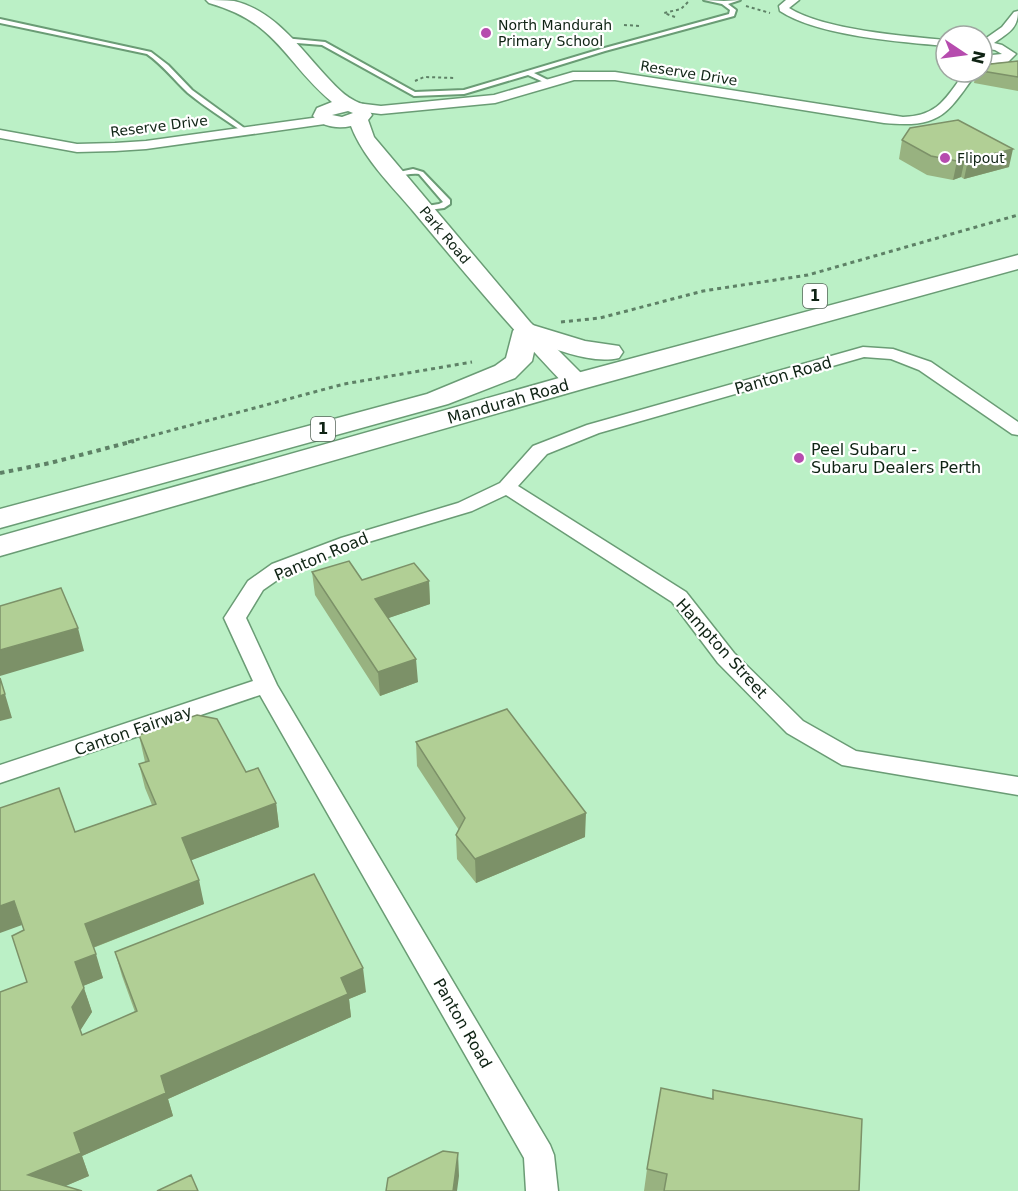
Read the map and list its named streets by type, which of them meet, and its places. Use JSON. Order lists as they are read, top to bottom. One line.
{"streets":{"highway":["1","Mandurah Road"],"street":["Reserve Drive","Park Road","Panton Road","Hampton Street","Canton Fairway"]},"crossings":[["Reserve Drive","Park Road"],["Park Road","Mandurah Road"],["Panton Road","Hampton Street"],["Panton Road","Canton Fairway"]],"places":["North Mandurah Primary School","Flipout","Peel Subaru - Subaru Dealers Perth"],"north":"right"}
